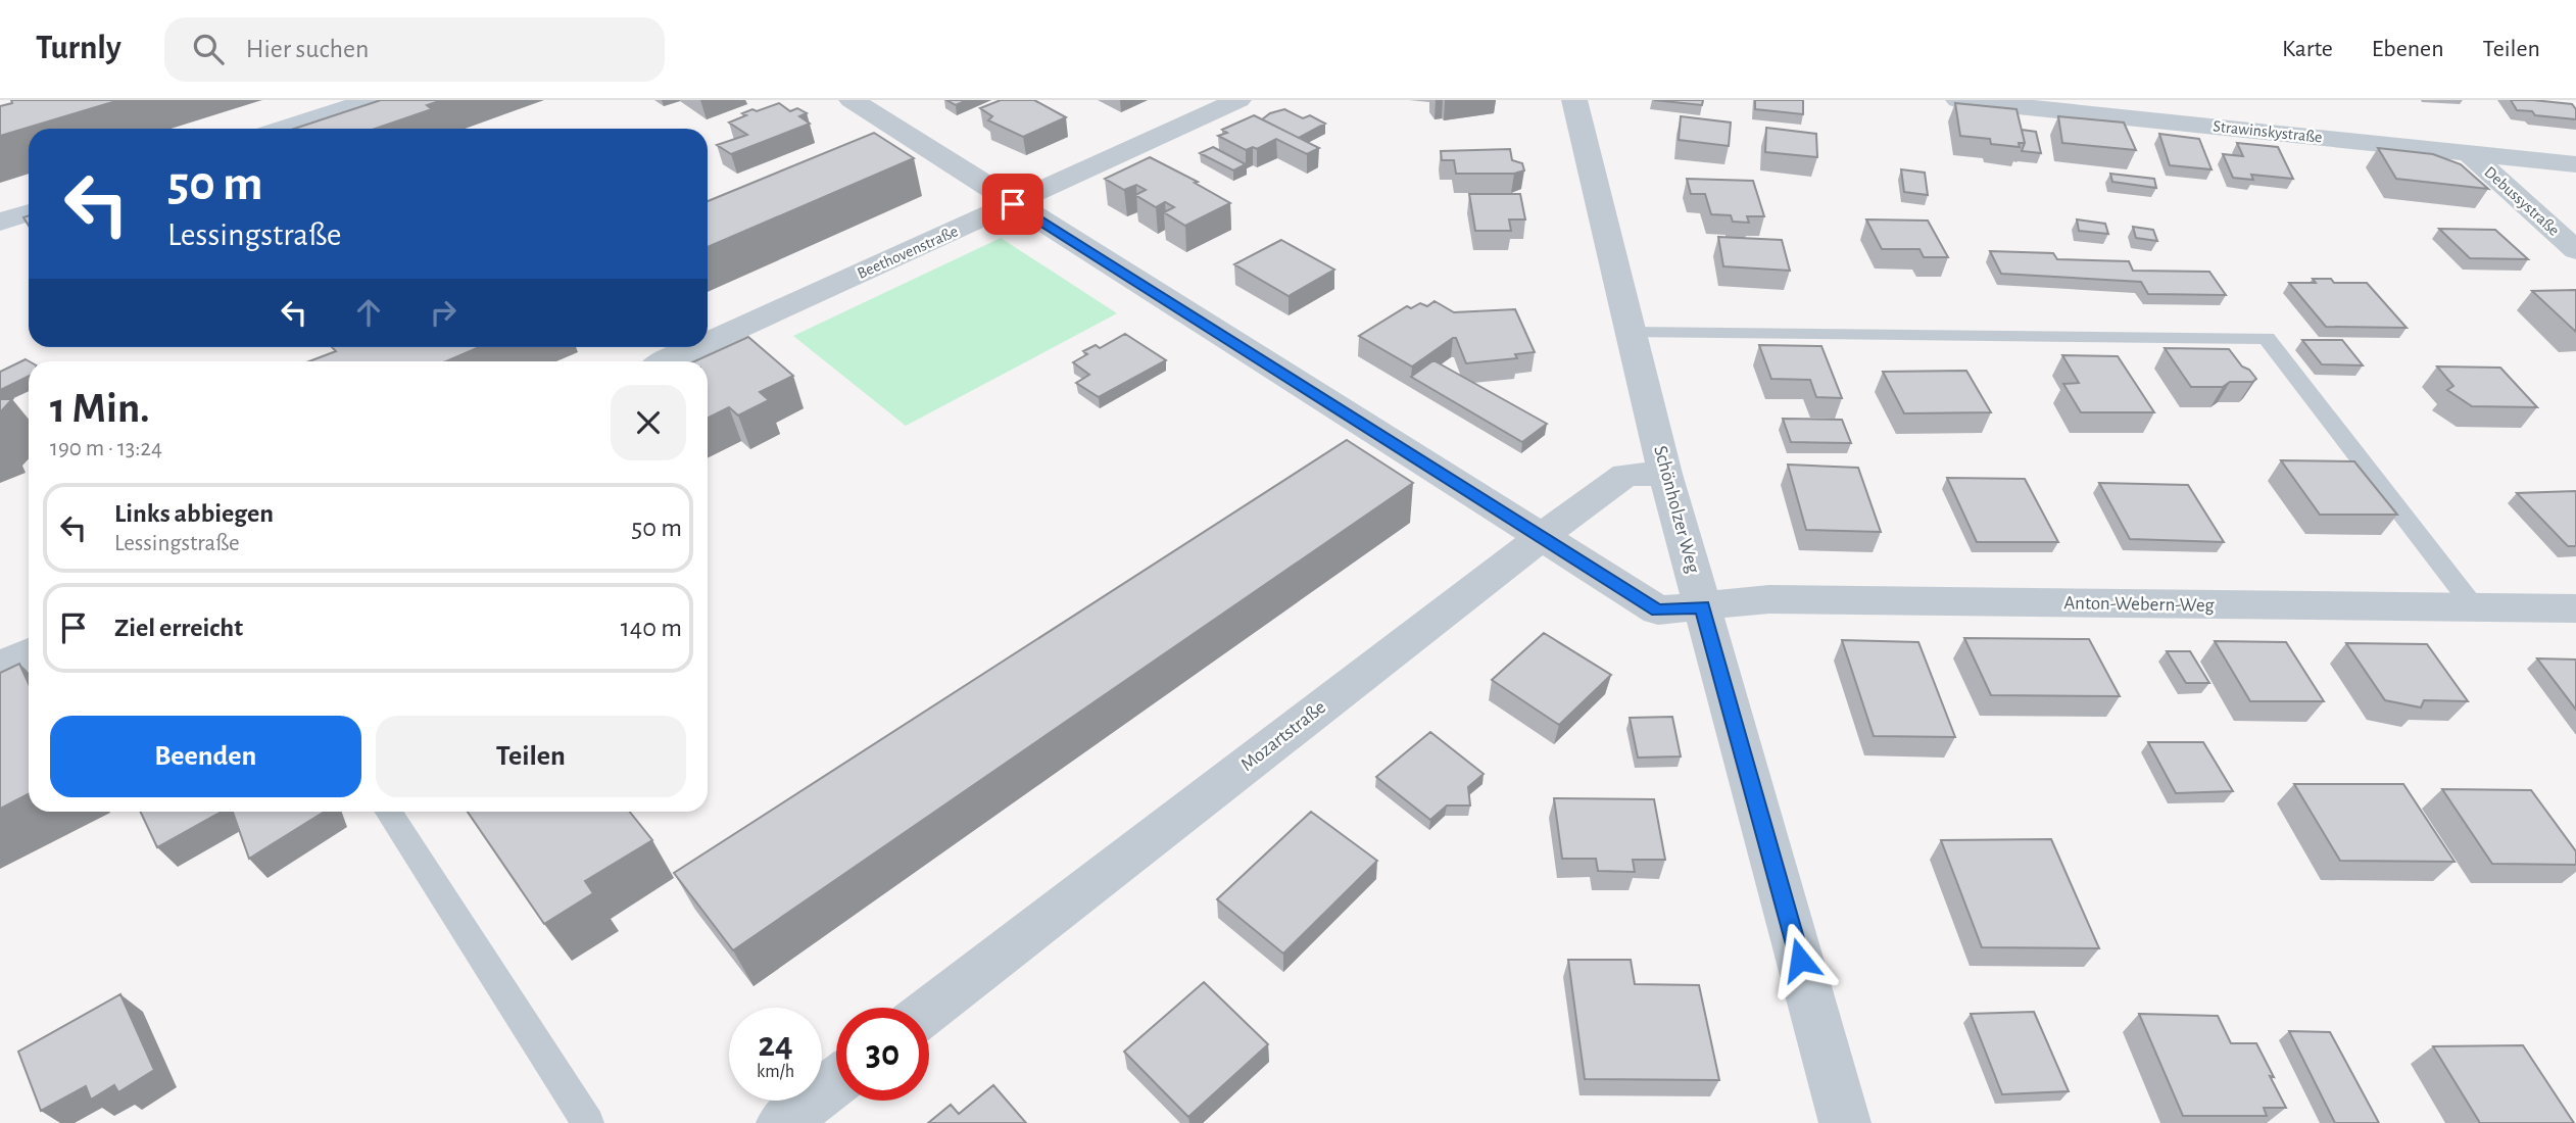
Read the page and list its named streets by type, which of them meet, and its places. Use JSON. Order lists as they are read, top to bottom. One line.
{"streets":{"street":["Strawinskystraße","Debussystraße","Beethovenstraße","Schönholzer Weg","Anton-Webern-Weg","Mozartstraße"]},"crossings":[["Strawinskystraße","Debussystraße"],["Beethovenstraße","Anton-Webern-Weg"],["Schönholzer Weg","Anton-Webern-Weg"],["Schönholzer Weg","Mozartstraße"],["Anton-Webern-Weg","Mozartstraße"]],"page":{"header":"Turnly","search":"Hier suchen","nav":["Karte","Ebenen","Teilen"],"turn":["50 m","Lessingstraße"],"heading":["1 Min.","190 m · 13:24"],"list":[{"name":"Links abbiegen","note":"Lessingstraße","value":"50 m"},{"name":"Ziel erreicht","value":"140 m"}],"buttons":["Beenden","Teilen"],"speed":"24 km/h","limit":"30"}}
